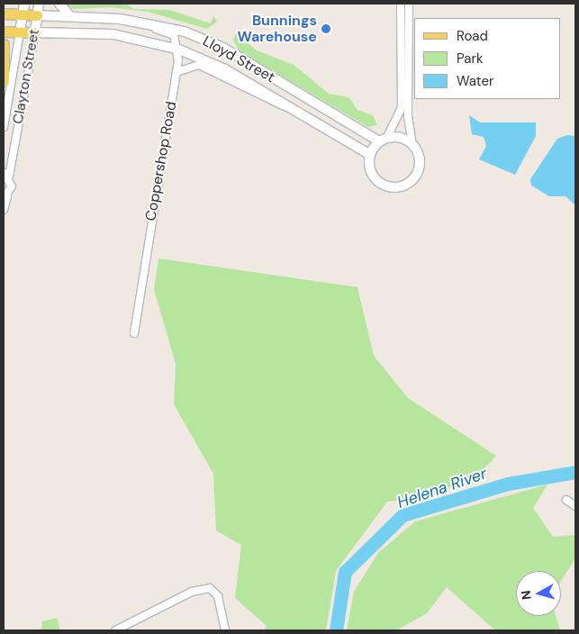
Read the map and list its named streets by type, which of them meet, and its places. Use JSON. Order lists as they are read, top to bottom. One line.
{"streets":{"main road":["Lloyd Street","Clayton Street"],"street":["Coppershop Road"]},"crossings":[["Lloyd Street","Clayton Street"],["Lloyd Street","Coppershop Road"]],"water":["Helena River"],"places":["Bunnings Warehouse"],"legend":["Road","Park","Water"],"north":"left"}
